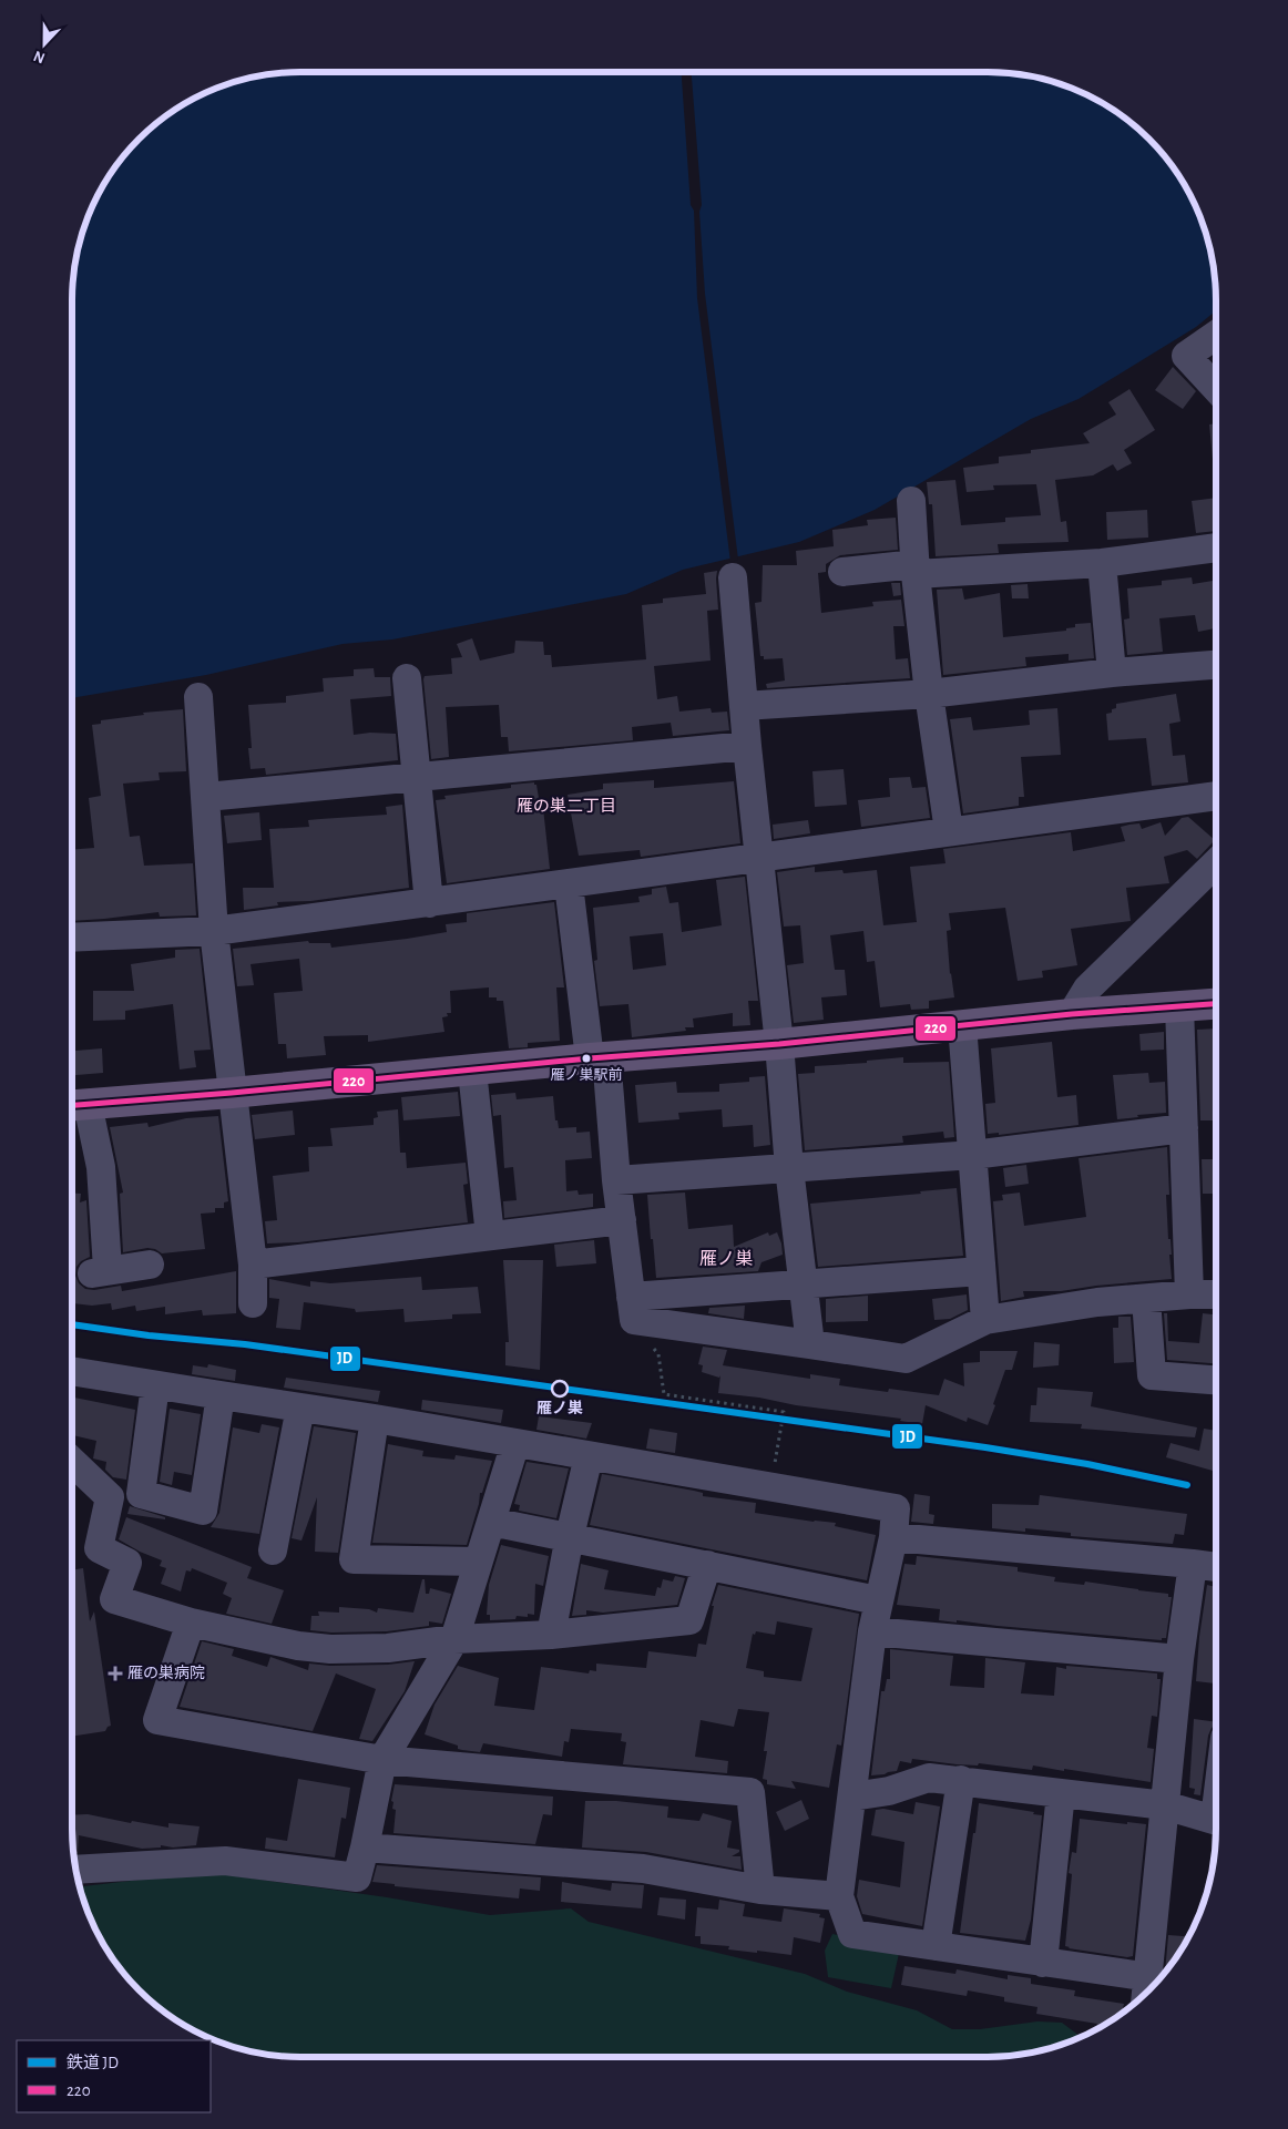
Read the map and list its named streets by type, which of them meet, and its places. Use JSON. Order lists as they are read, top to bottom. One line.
{"districts":["雁の巣二丁目","雁ノ巣"],"places":{"other":["雁ノ巣駅前","雁ノ巣"],"health":["雁の巣病院"]},"lines":["transit line 220","rail line JD"],"legend":["鉄道 JD","220"],"north":"bottom"}
